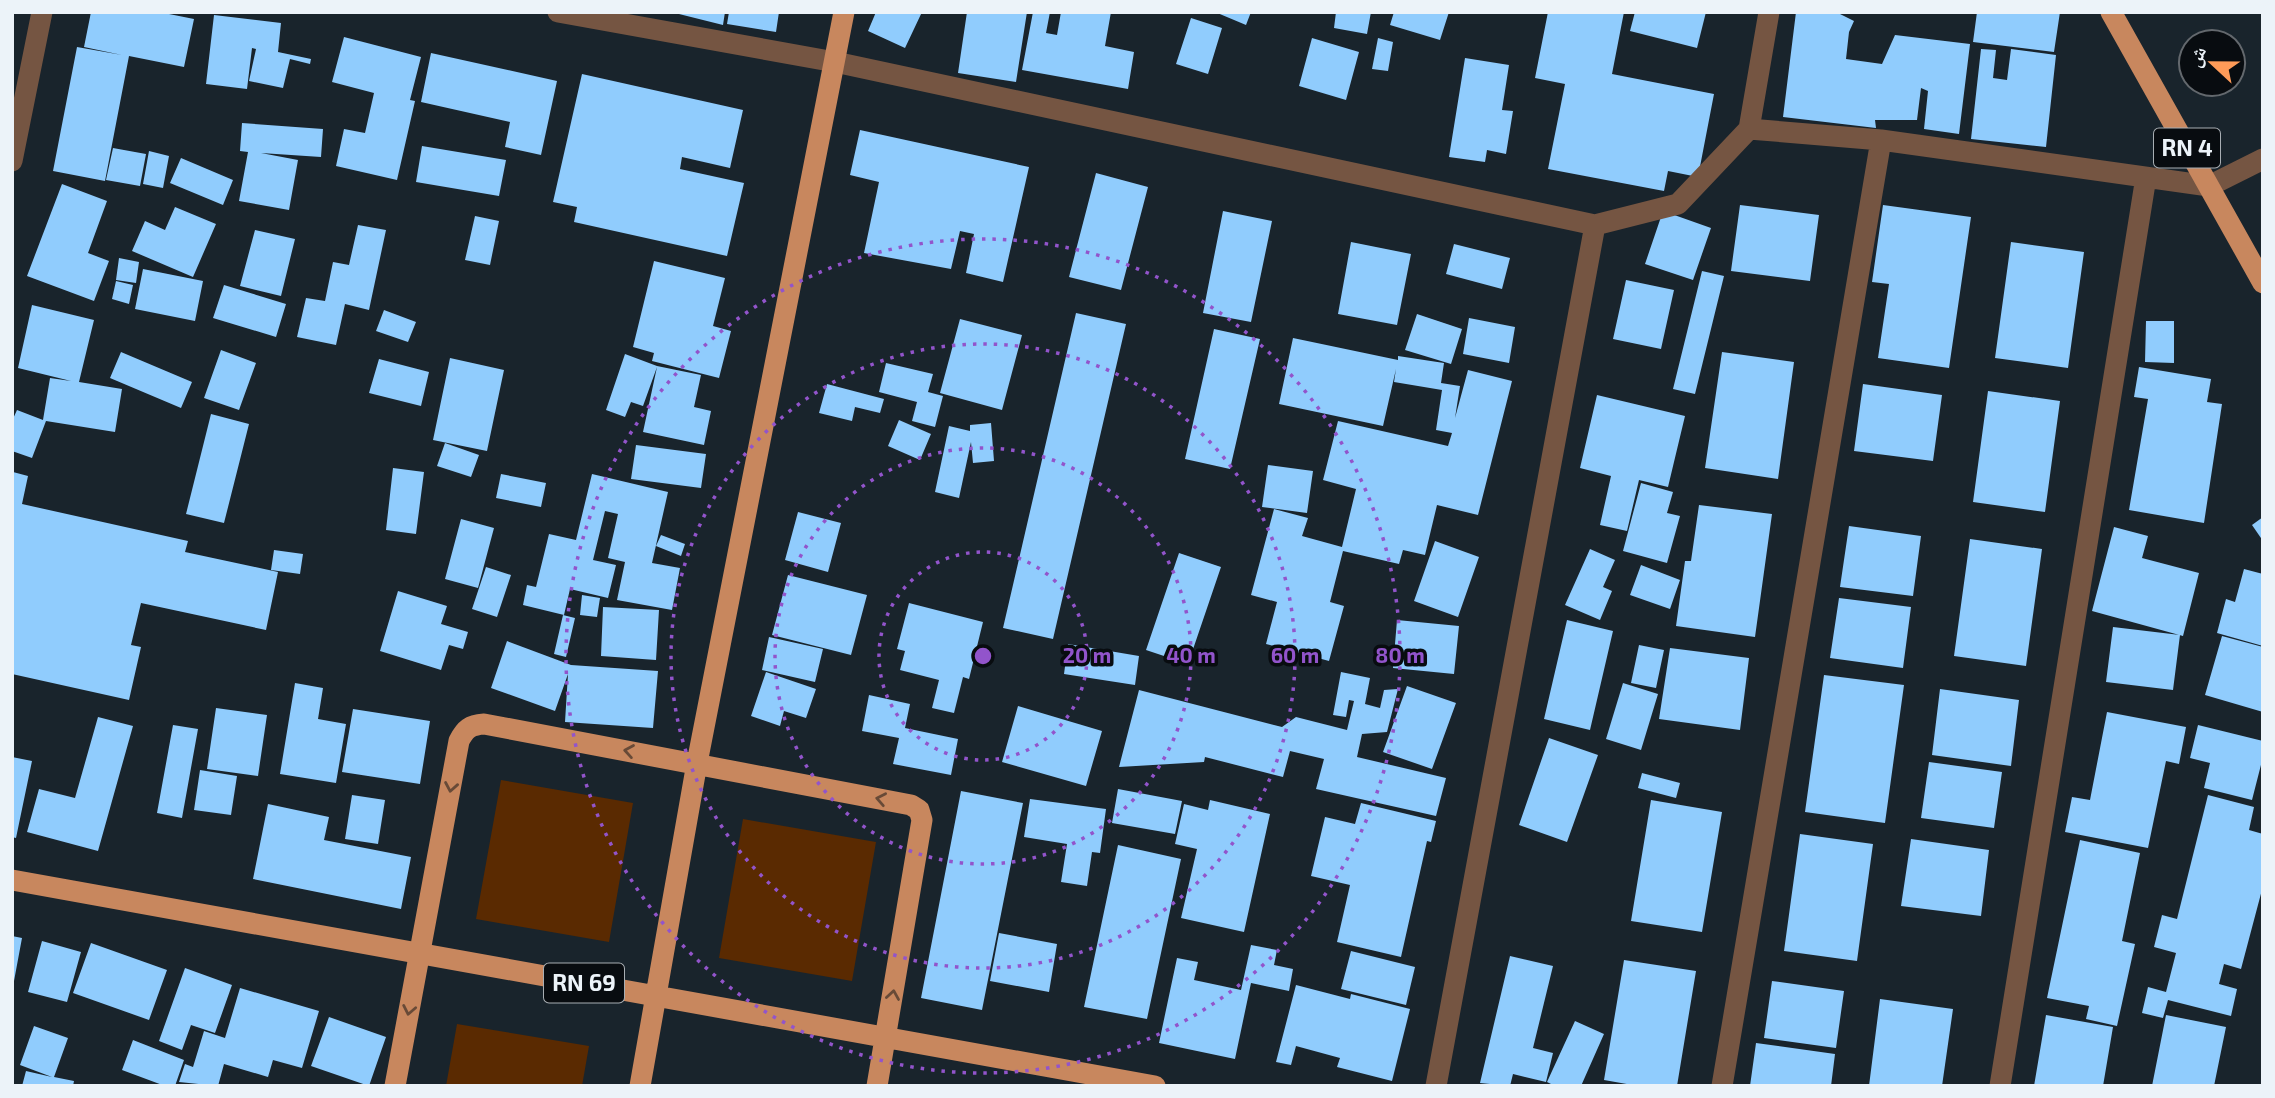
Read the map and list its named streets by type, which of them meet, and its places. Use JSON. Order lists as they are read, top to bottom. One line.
{"streets":{"main road":["RN 4","RN 69"]},"north":"left","rings":["20 m","40 m","60 m","80 m"]}
